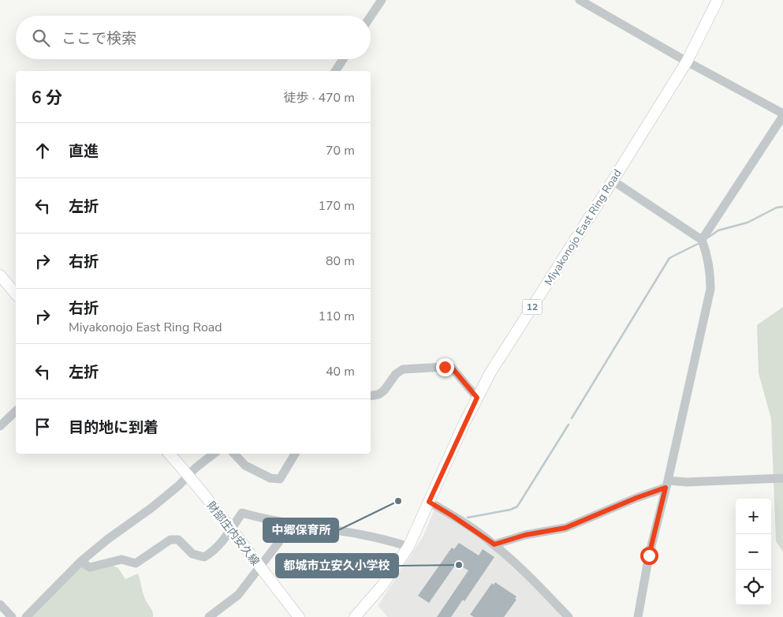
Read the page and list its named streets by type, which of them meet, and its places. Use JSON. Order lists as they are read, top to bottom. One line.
{"streets":{"main road":["Miyakonojo East Ring Road","12","財部庄内安久線"]},"places":["中郷保育所","都城市立安久小学校"],"page":{"search":"ここで検索","heading":["6 分","徒歩 · 470 m"],"list":[["直進","70 m"],["左折","170 m"],["右折","80 m"],["右折","Miyakonojo East Ring Road","110 m"],["左折","40 m"],"目的地に到着"],"map_buttons":["+","−"]}}
